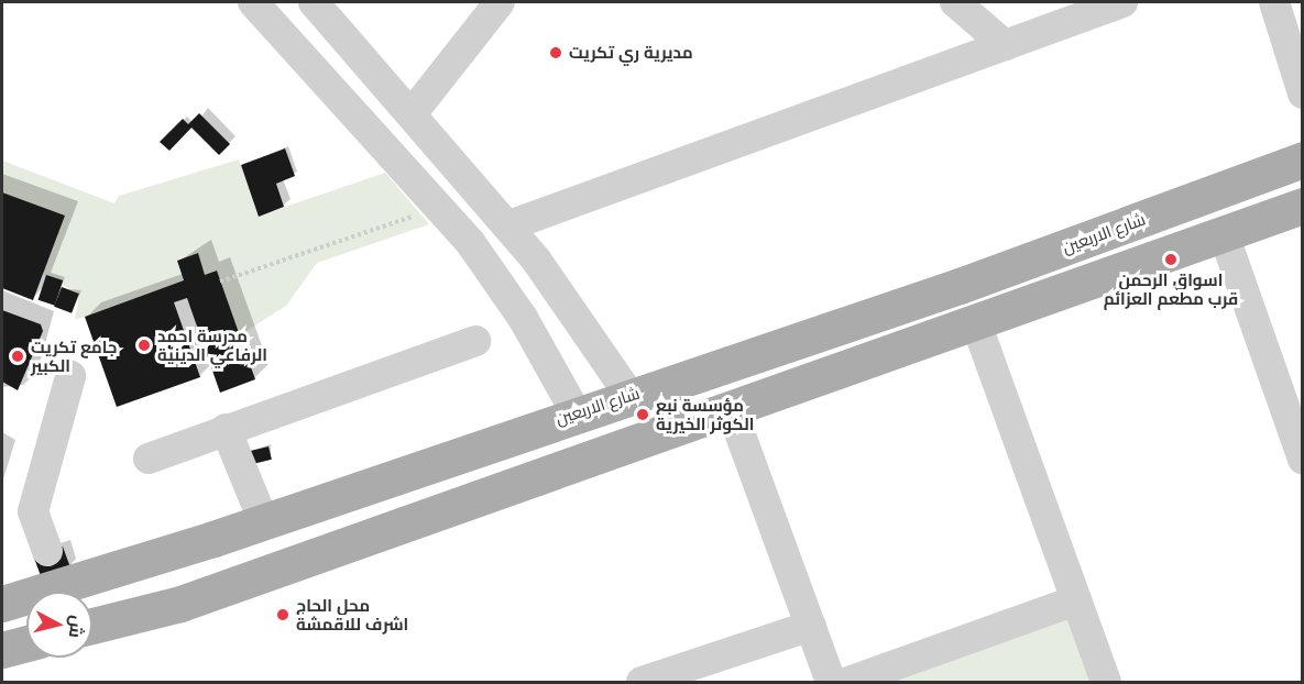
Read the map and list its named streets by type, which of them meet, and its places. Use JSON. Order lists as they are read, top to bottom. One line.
{"streets":{"main road":["شارع الاربعين"]},"places":["مديرية ري تكريت","اسواق الرحمن قرب مطعم العزائم","مدرسة احمد الرفاعي الدينية","جامع تكريت الكبير","مؤسسة نبع الكوثر الخيرية","محل الحاج اشرف للاقمشة"],"north":"right"}
